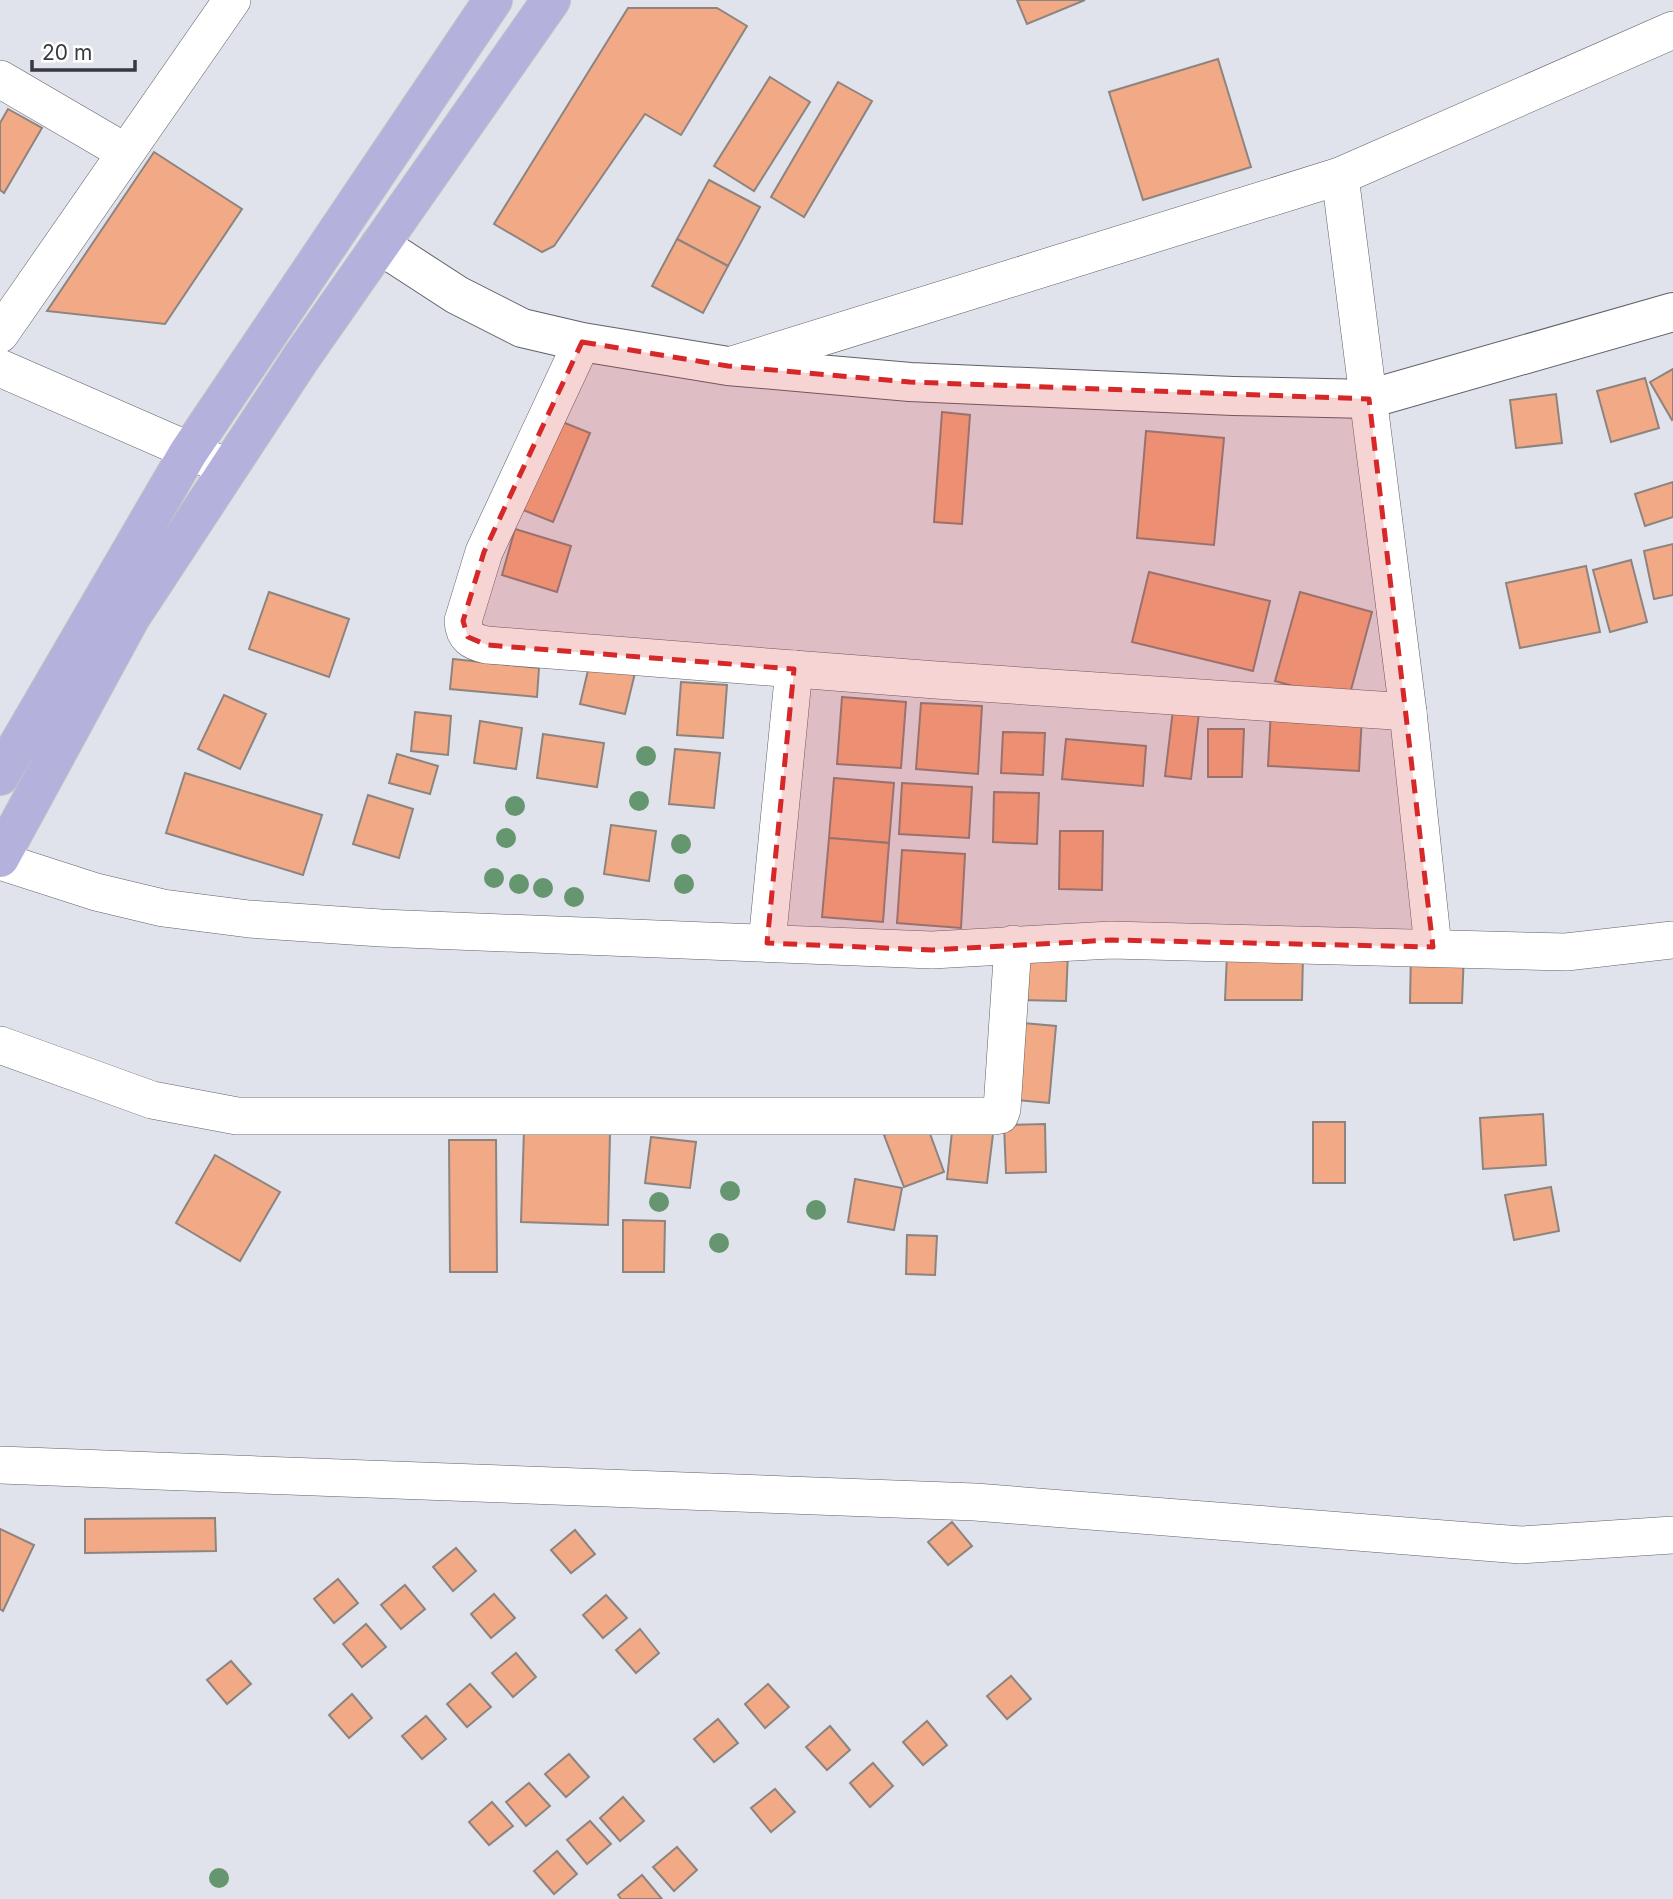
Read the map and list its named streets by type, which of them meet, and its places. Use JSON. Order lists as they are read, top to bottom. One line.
{"scale_bar":"20 m"}
